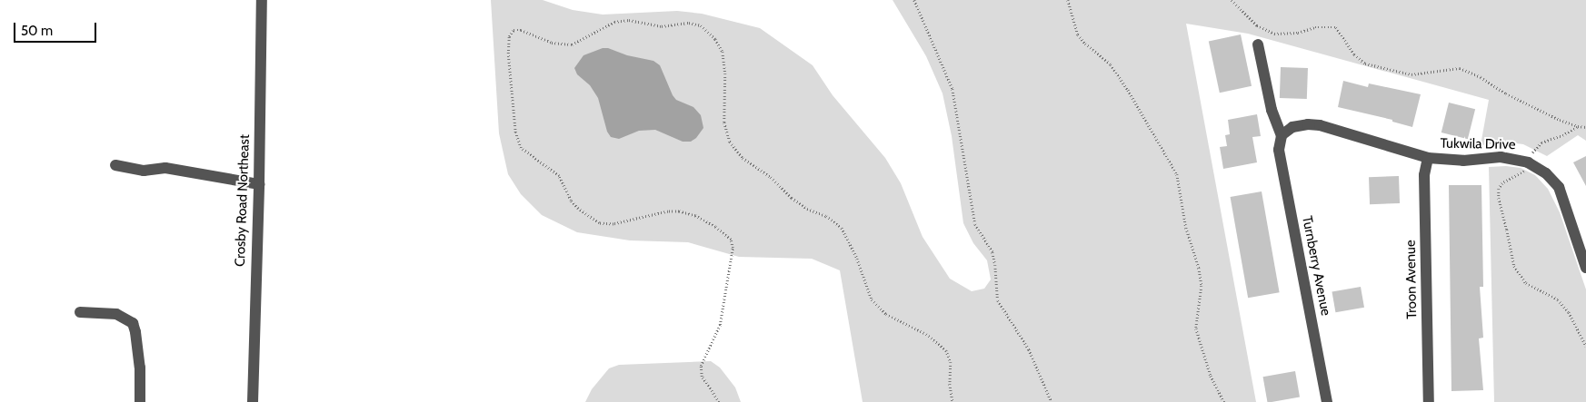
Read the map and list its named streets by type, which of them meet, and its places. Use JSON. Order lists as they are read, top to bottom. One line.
{"streets":{"street":["Tukwila Drive","Crosby Road Northeast","Turnberry Avenue","Troon Avenue"]},"crossings":[["Tukwila Drive","Turnberry Avenue"],["Tukwila Drive","Troon Avenue"]],"scale_bar":"50 m"}
